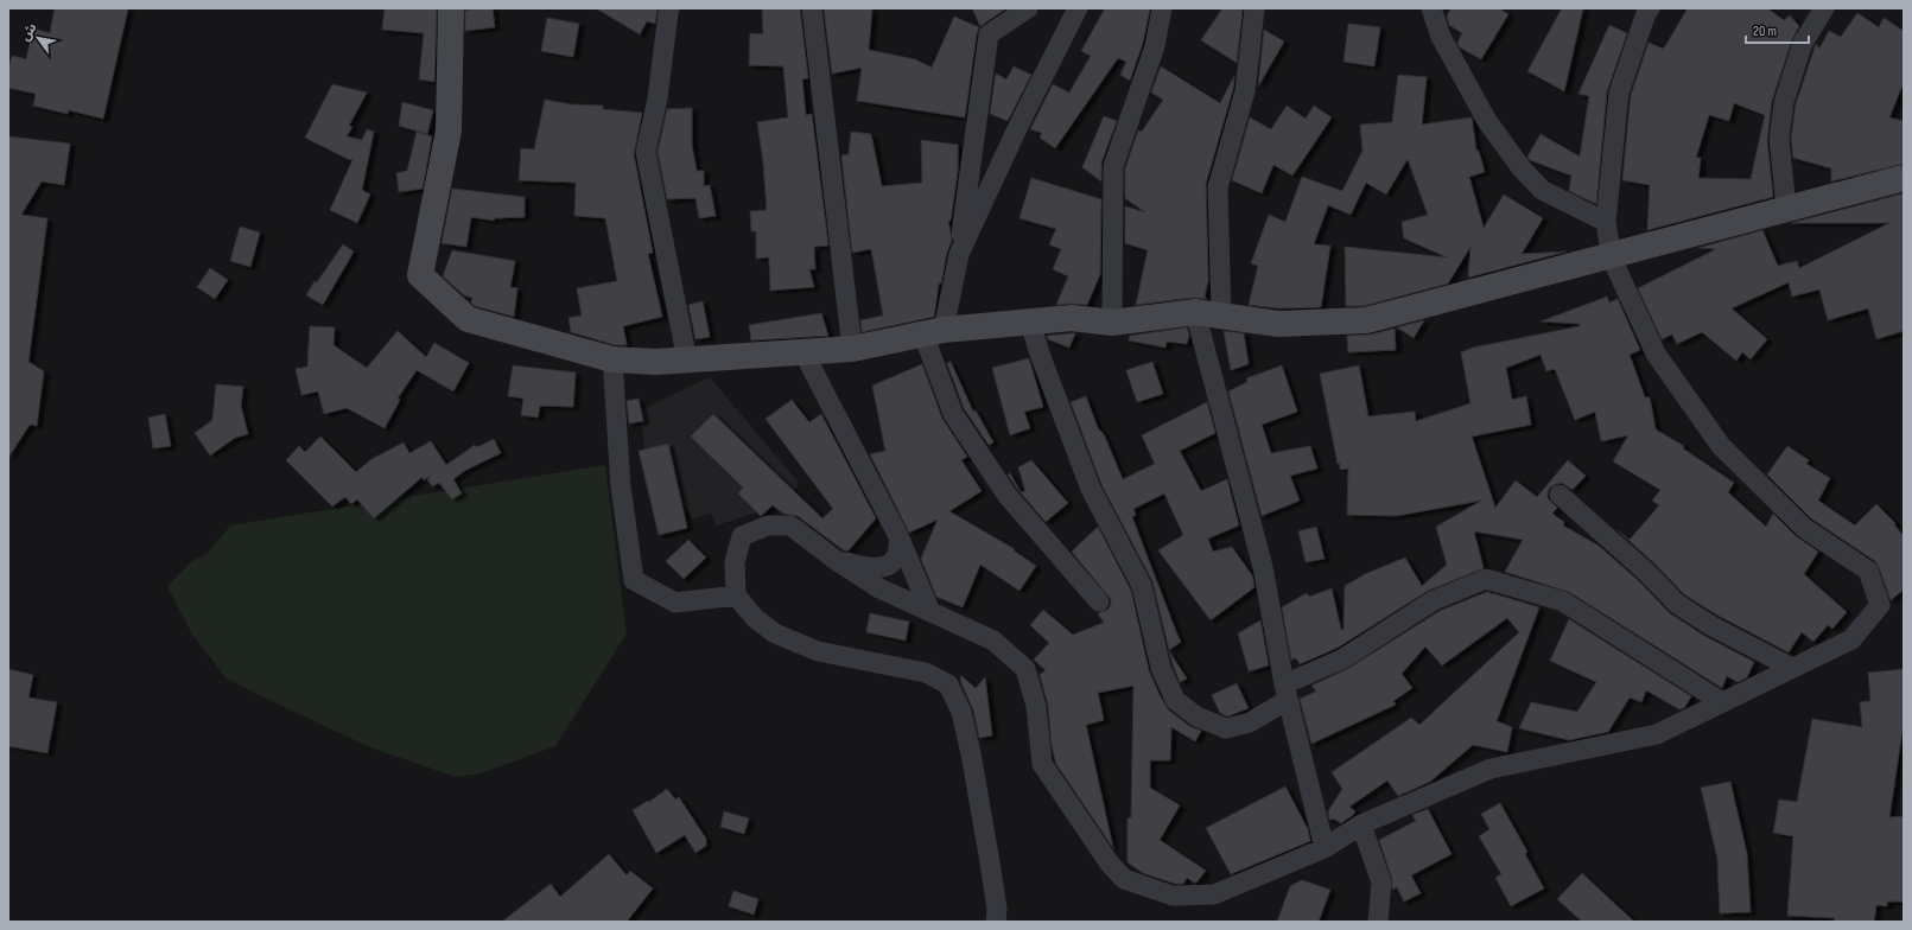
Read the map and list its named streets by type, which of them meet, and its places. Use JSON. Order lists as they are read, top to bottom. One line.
{"scale_bar":"20 m","north":"top left"}
